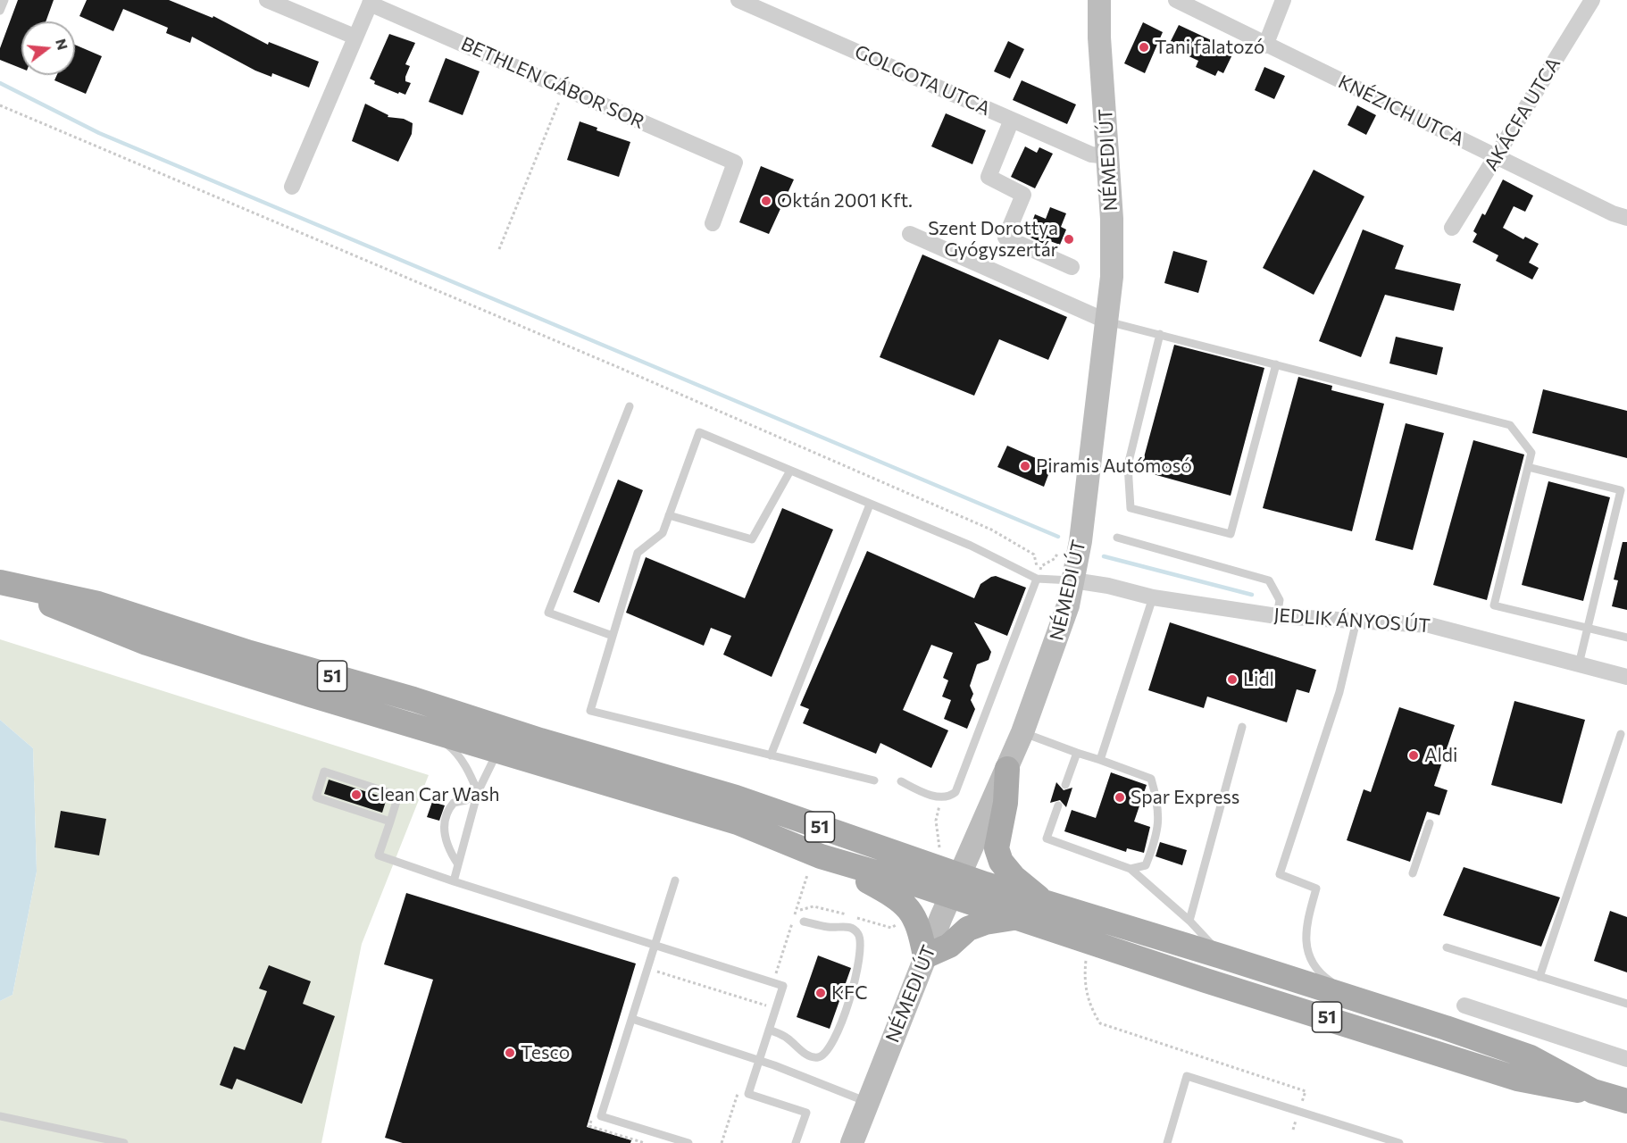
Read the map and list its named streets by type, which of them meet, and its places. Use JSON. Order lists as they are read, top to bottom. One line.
{"streets":{"main road":["NÉMEDI ÚT","51"],"street":["GOLGOTA UTCA","BETHLEN GÁBOR SOR","KNÉZICH UTCA","AKÁCFA UTCA","JEDLIK ÁNYOS ÚT"]},"crossings":[["GOLGOTA UTCA","NÉMEDI ÚT"],["KNÉZICH UTCA","AKÁCFA UTCA"],["NÉMEDI ÚT","JEDLIK ÁNYOS ÚT"],["NÉMEDI ÚT","51"]],"places":["Tani falatozó","Oktán 2001 Kft.","Szent Dorottya Gyógyszertár","Piramis Autómosó","Lidl","Aldi","Clean Car Wash","Spar Express","KFC","Tesco"],"north":"right"}
